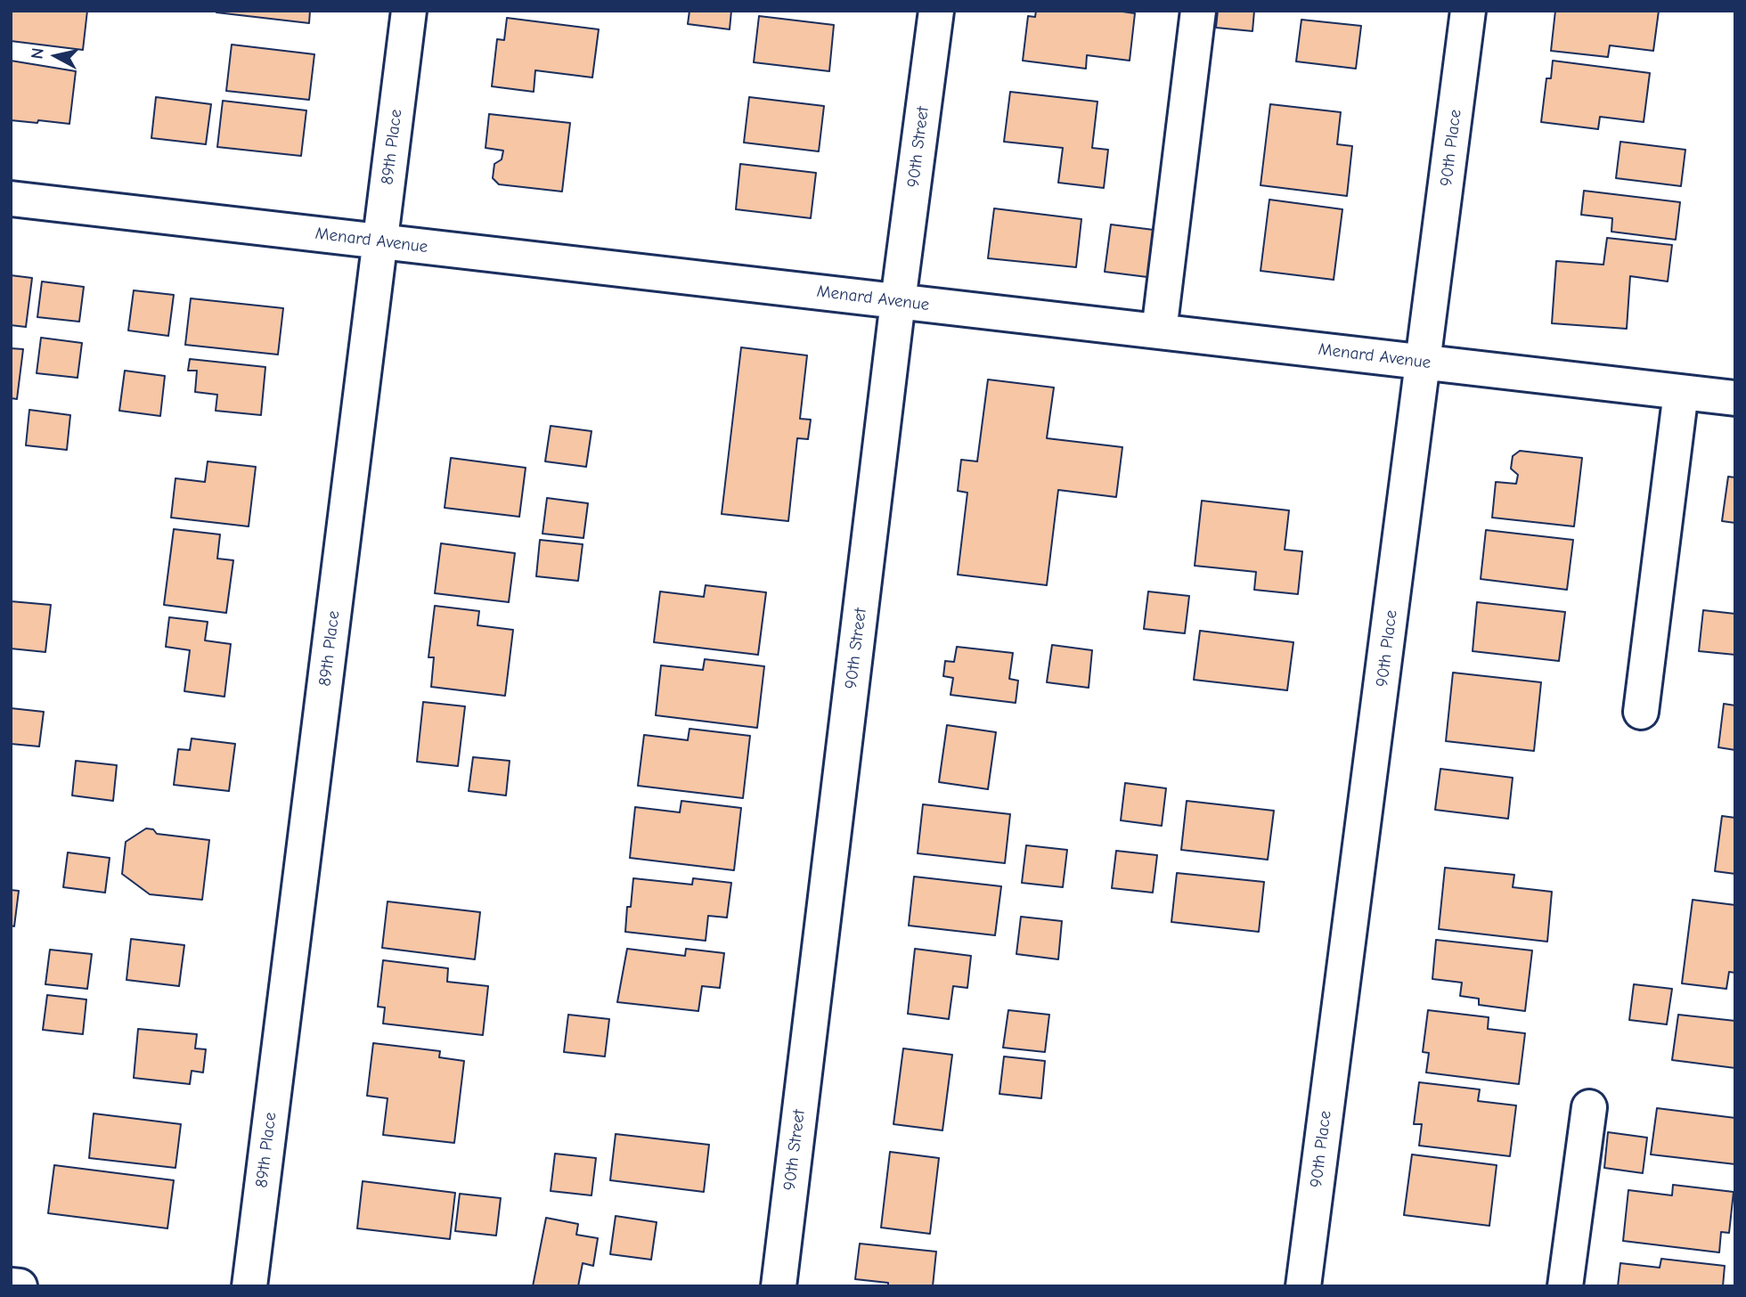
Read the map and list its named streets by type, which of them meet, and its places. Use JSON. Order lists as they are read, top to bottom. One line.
{"streets":{"street":["89th Place","90th Street","90th Place","Menard Avenue"]},"crossings":[["89th Place","Menard Avenue"],["90th Street","Menard Avenue"],["90th Place","Menard Avenue"]],"north":"left"}
